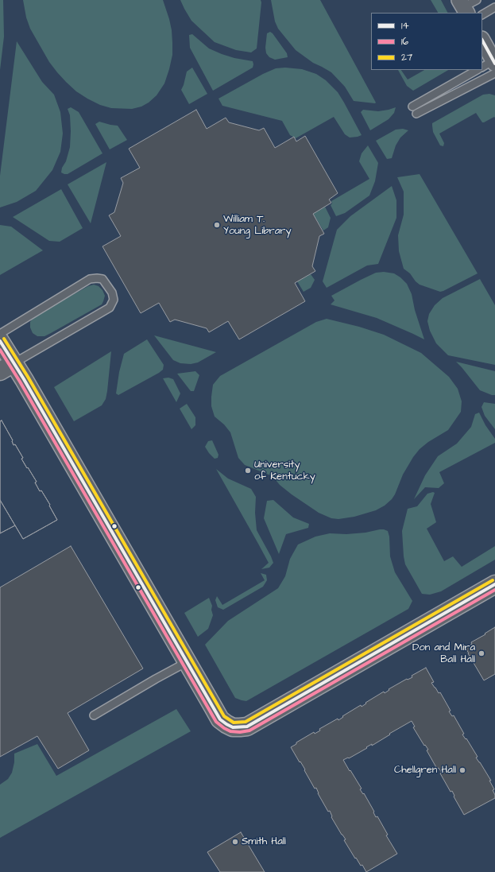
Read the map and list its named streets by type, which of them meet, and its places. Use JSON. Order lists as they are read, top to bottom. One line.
{"places":["William T. Young Library","University of Kentucky","Don and Mira Ball Hall","Chellgren Hall","Smith Hall"],"lines":["transit line 14","transit line 27","transit line 16"],"legend":["14","16","27"]}
